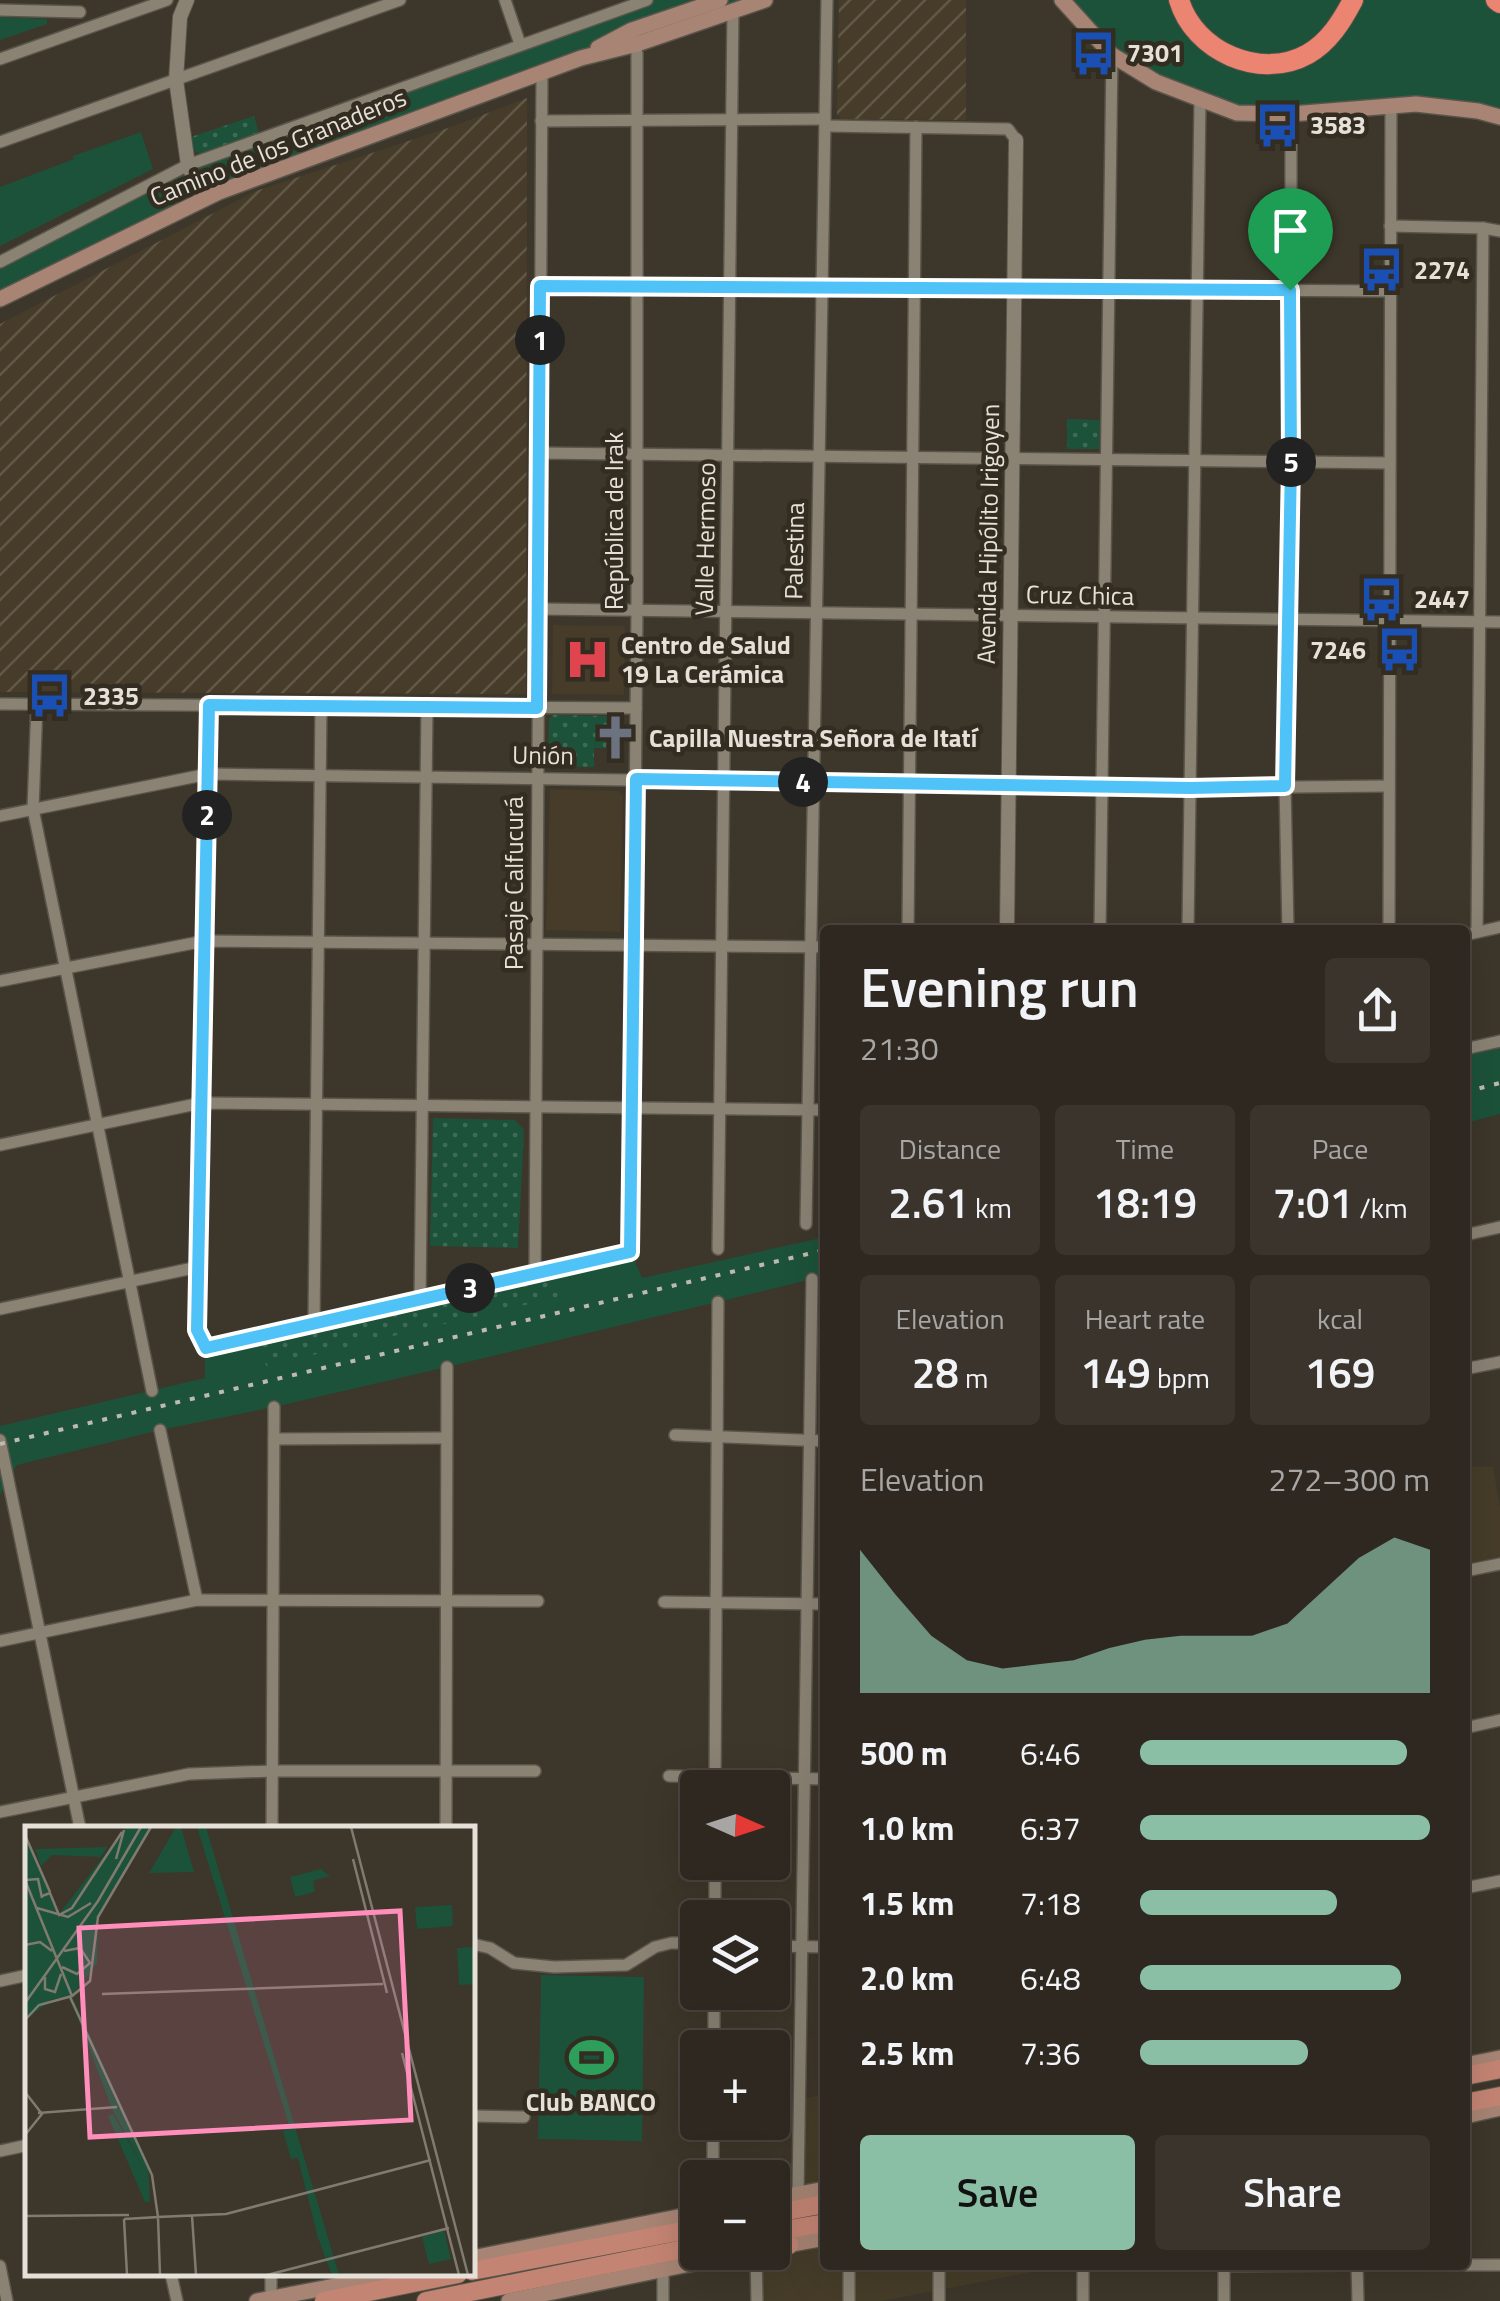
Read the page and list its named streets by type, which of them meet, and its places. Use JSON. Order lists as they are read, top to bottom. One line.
{"streets":{"main road":["Camino de los Granaderos"],"street":["República de Irak","Avenida Hipólito Irigoyen","Valle Hermoso","Palestina","Cruz Chica","Unión","Pasaje Calfucurá"]},"crossings":[["Camino de los Granaderos","República de Irak"],["Camino de los Granaderos","Valle Hermoso"],["Camino de los Granaderos","Pasaje Calfucurá"],["República de Irak","Cruz Chica"],["República de Irak","Unión"],["República de Irak","Pasaje Calfucurá"],["Avenida Hipólito Irigoyen","Cruz Chica"],["Avenida Hipólito Irigoyen","Unión"],["Valle Hermoso","Cruz Chica"],["Valle Hermoso","Unión"],["Palestina","Cruz Chica"],["Palestina","Unión"],["Cruz Chica","Pasaje Calfucurá"],["Unión","Pasaje Calfucurá"]],"places":{"bus stop":["7301","3583","2274","2447","7246","2335"],"hospital":["Centro de Salud 19 La Cerámica"],"church":["Capilla Nuestra Señora de Itatí"],"sports":["Club BANCO"]},"north":"right","page":{"pins":["1","5","4","2","3"],"heading":["Evening run","21:30"],"stats":[["Distance","2.61 km"],["Time","18:19"],["Pace","7:01 /km"],["Elevation","28 m"],["Heart rate","149 bpm"],["kcal","169"]],"chart":["Elevation","272–300 m"],"list":[{"name":"500 m","note":"6:46"},{"name":"1.0 km","note":"6:37"},{"name":"1.5 km","note":"7:18"},{"name":"2.0 km","note":"6:48"},{"name":"2.5 km","note":"7:36"}],"map_buttons":["+","−"],"buttons":["Save","Share"]}}
